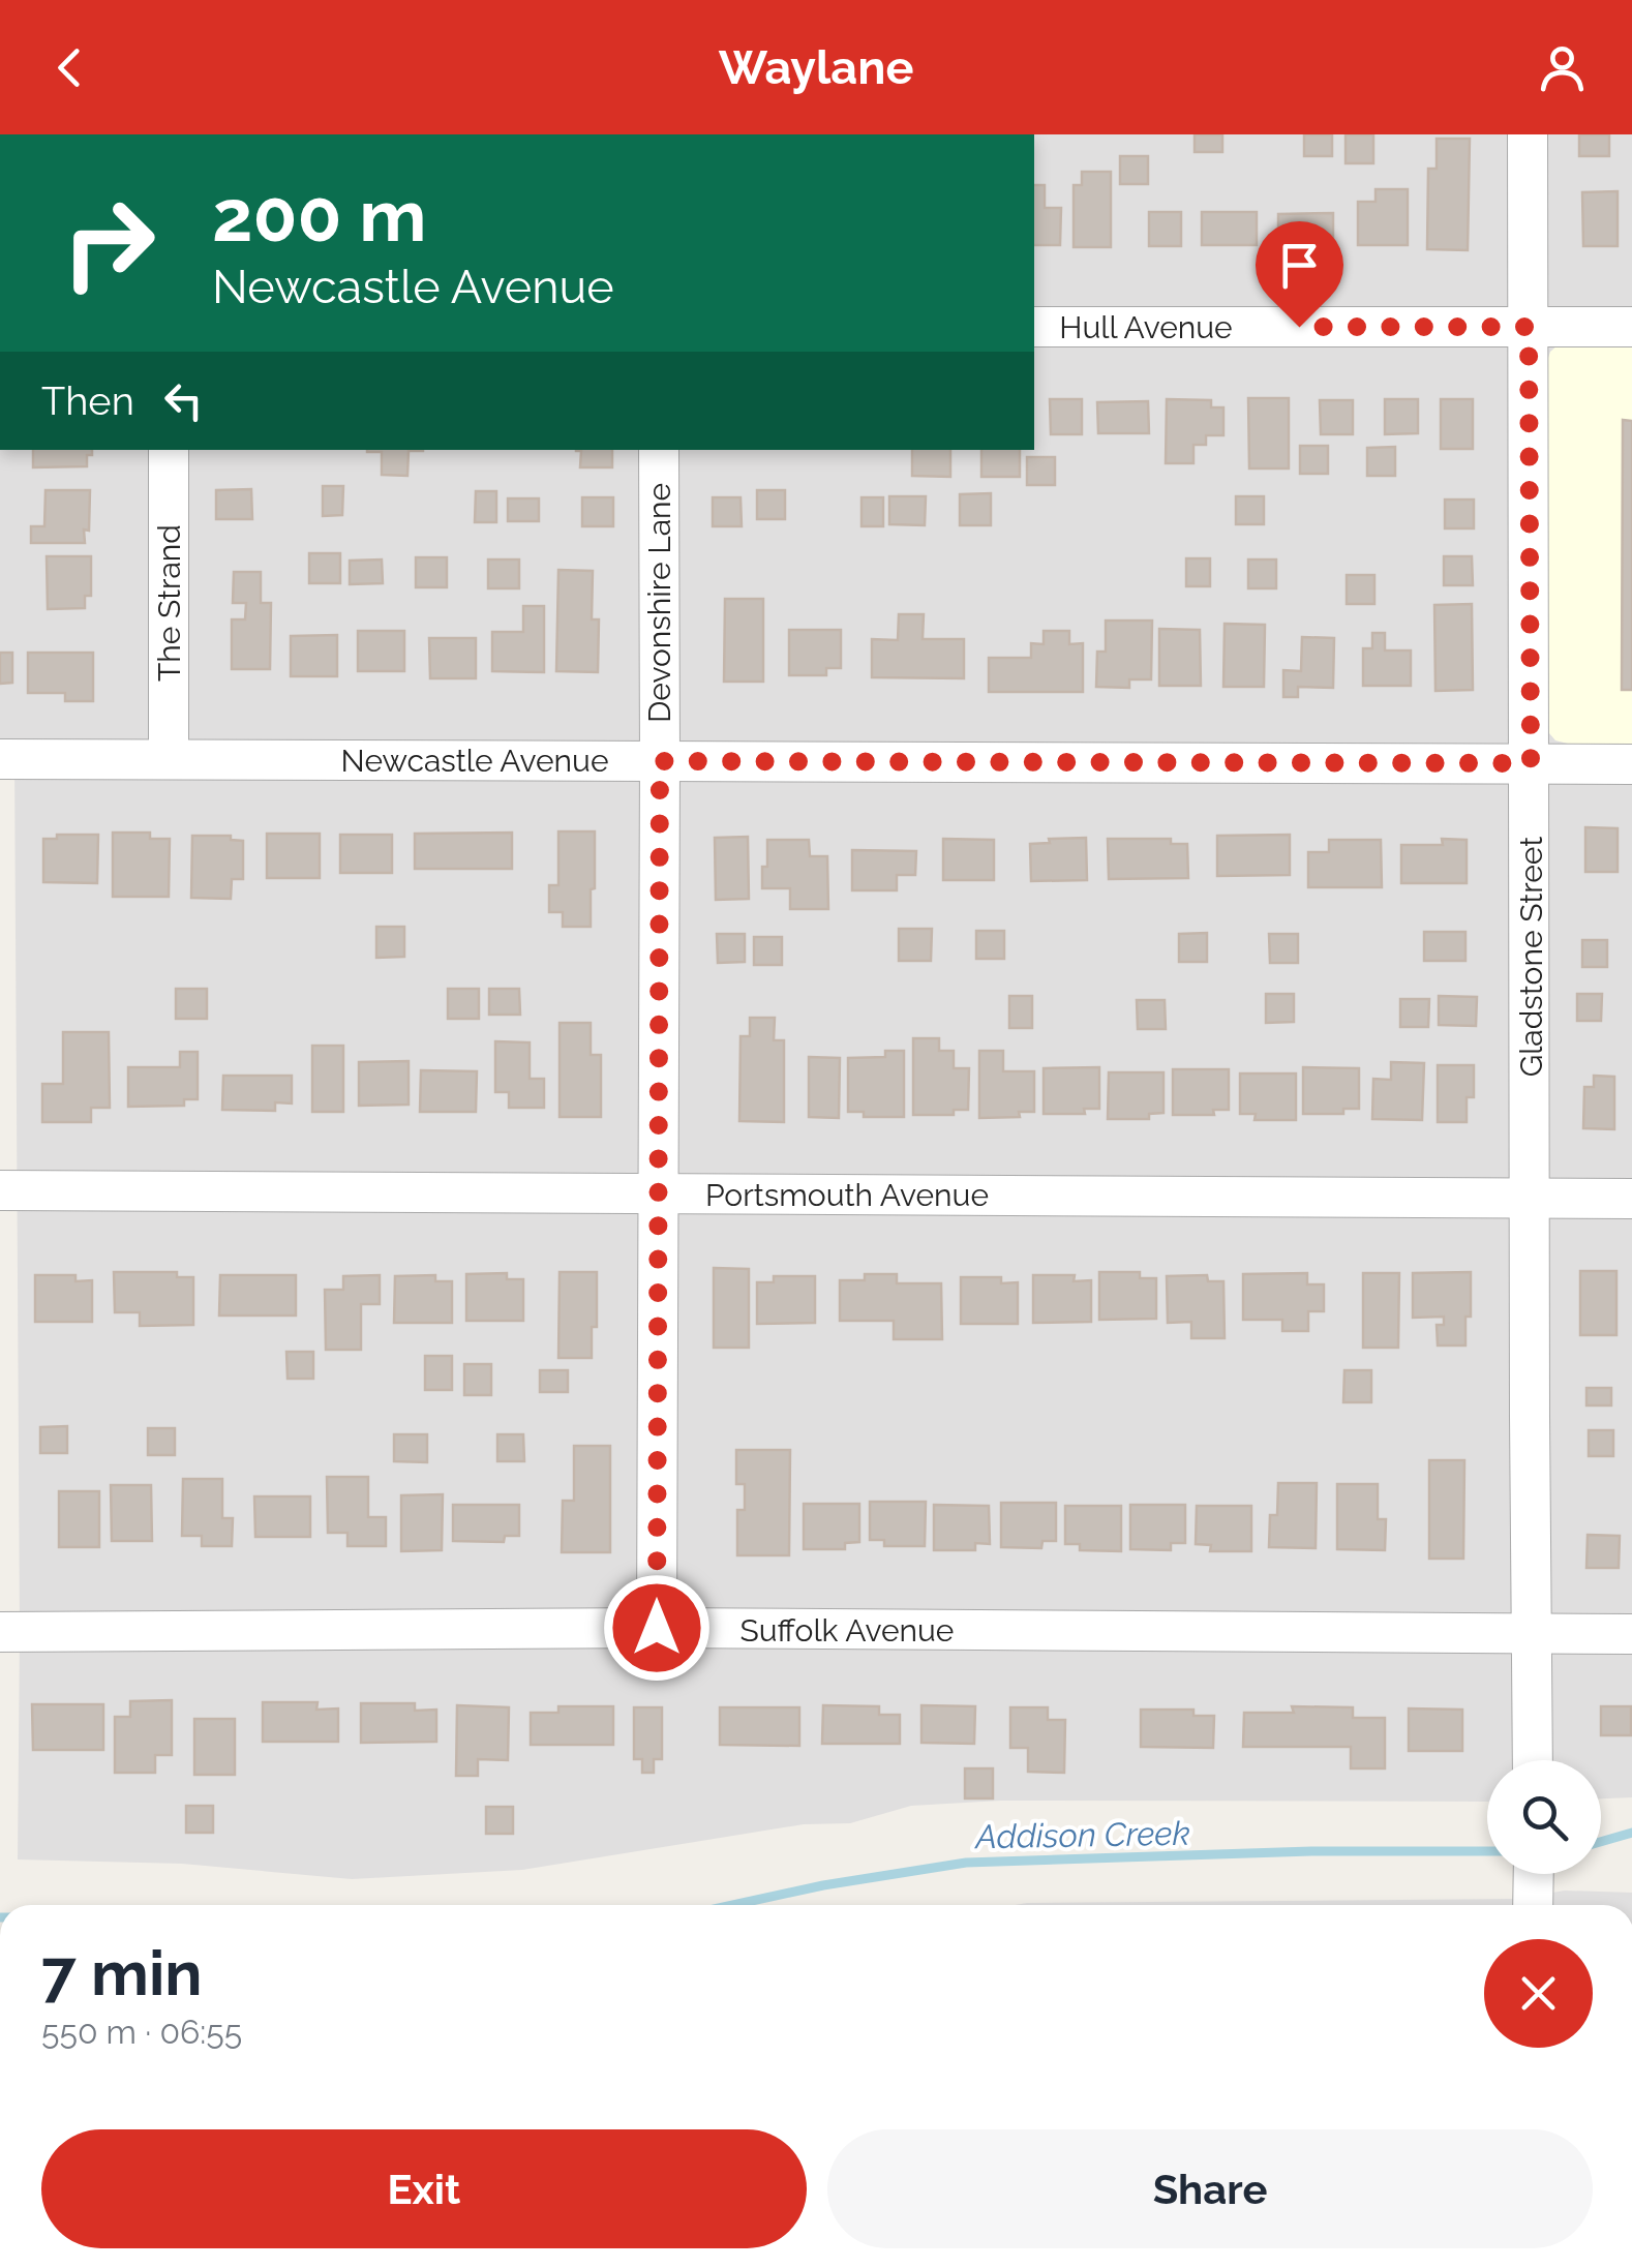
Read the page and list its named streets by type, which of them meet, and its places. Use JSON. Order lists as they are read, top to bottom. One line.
{"streets":{"street":["Hull Avenue","The Strand","Devonshire Lane","Newcastle Avenue","Gladstone Street","Portsmouth Avenue","Suffolk Avenue"]},"crossings":[["Hull Avenue","Gladstone Street"],["The Strand","Newcastle Avenue"],["Devonshire Lane","Newcastle Avenue"],["Devonshire Lane","Portsmouth Avenue"],["Devonshire Lane","Suffolk Avenue"],["Newcastle Avenue","Gladstone Street"],["Gladstone Street","Portsmouth Avenue"],["Gladstone Street","Suffolk Avenue"]],"water":["Addison Creek"],"page":{"header":"Waylane","turn":["200 m","Newcastle Avenue"],"then":"Then","heading":["7 min","550 m · 06:55"],"buttons":["Exit","Share"]}}
